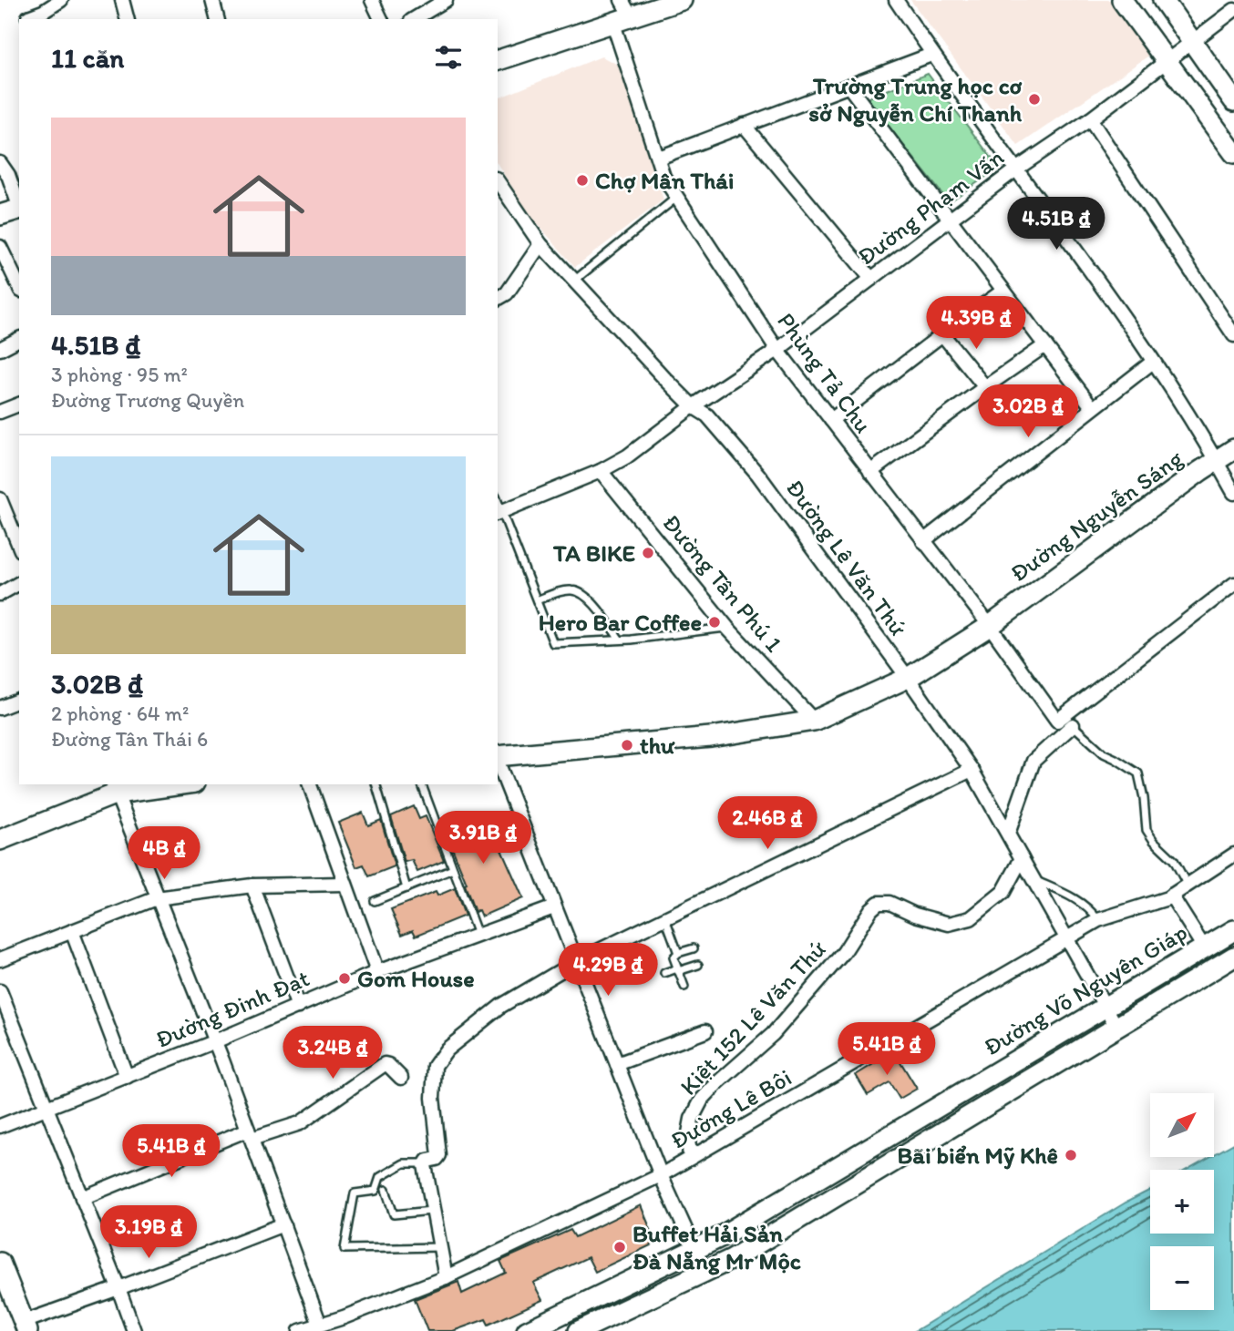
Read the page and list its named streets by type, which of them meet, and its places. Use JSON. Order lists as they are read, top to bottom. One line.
{"streets":{"street":["Đường Phạm Vấn","Phùng Tả Chu","Đường Nguyễn Sáng","Đường Lê Văn Thứ","Đường Tân Phú 1","Đường Võ Nguyên Giáp","Đường Đinh Đạt","Kiệt 152 Lê Văn Thứ","Đường Lê Bôi"]},"crossings":[["Đường Phạm Vấn","Phùng Tả Chu"],["Đường Phạm Vấn","Đường Lê Văn Thứ"],["Đường Phạm Vấn","Đường Tân Phú 1"],["Phùng Tả Chu","Đường Nguyễn Sáng"],["Đường Nguyễn Sáng","Đường Lê Văn Thứ"],["Đường Nguyễn Sáng","Đường Tân Phú 1"],["Đường Lê Văn Thứ","Đường Võ Nguyên Giáp"],["Đường Lê Văn Thứ","Kiệt 152 Lê Văn Thứ"],["Đường Lê Văn Thứ","Đường Lê Bôi"],["Kiệt 152 Lê Văn Thứ","Đường Lê Bôi"]],"places":["Trường Trung học cơ sở Nguyễn Chí Thanh","Chợ Mân Thái","TA BIKE","Hero Bar Coffee","thư","Gom House","Bãi biển Mỹ Khê","Buffet Hải Sản Đà Nẵng Mr Mộc"],"north":"top right","page":{"heading":"11 căn","list":[{"name":"4.51B ₫","note":"3 phòng · 95 m² · Đường Trương Quyền"},{"name":"3.02B ₫","note":"2 phòng · 64 m² · Đường Tân Thái 6"}],"price":["4.51B ₫","4.39B ₫","3.02B ₫","2.46B ₫","3.91B ₫","4B ₫","4.29B ₫","5.41B ₫","3.24B ₫","5.41B ₫","3.19B ₫"],"map_buttons":["+","−"]}}
